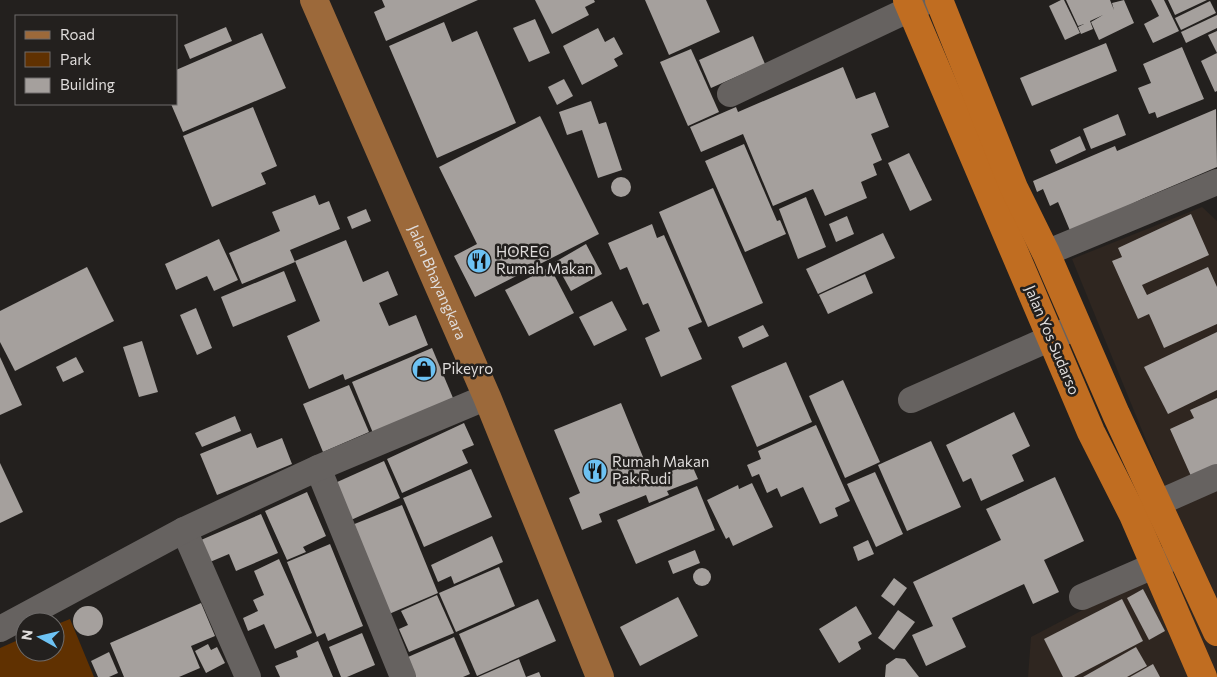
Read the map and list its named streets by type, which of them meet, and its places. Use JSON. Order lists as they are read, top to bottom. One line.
{"streets":{"highway":["Jalan Yos Sudarso"],"main road":["Jalan Bhayangkara"]},"places":{"restaurant":["HOREG Rumah Makan","Rumah Makan Pak Rudi"],"shop":["Pikeyro"]},"legend":["Road","Park","Building"],"north":"left"}
